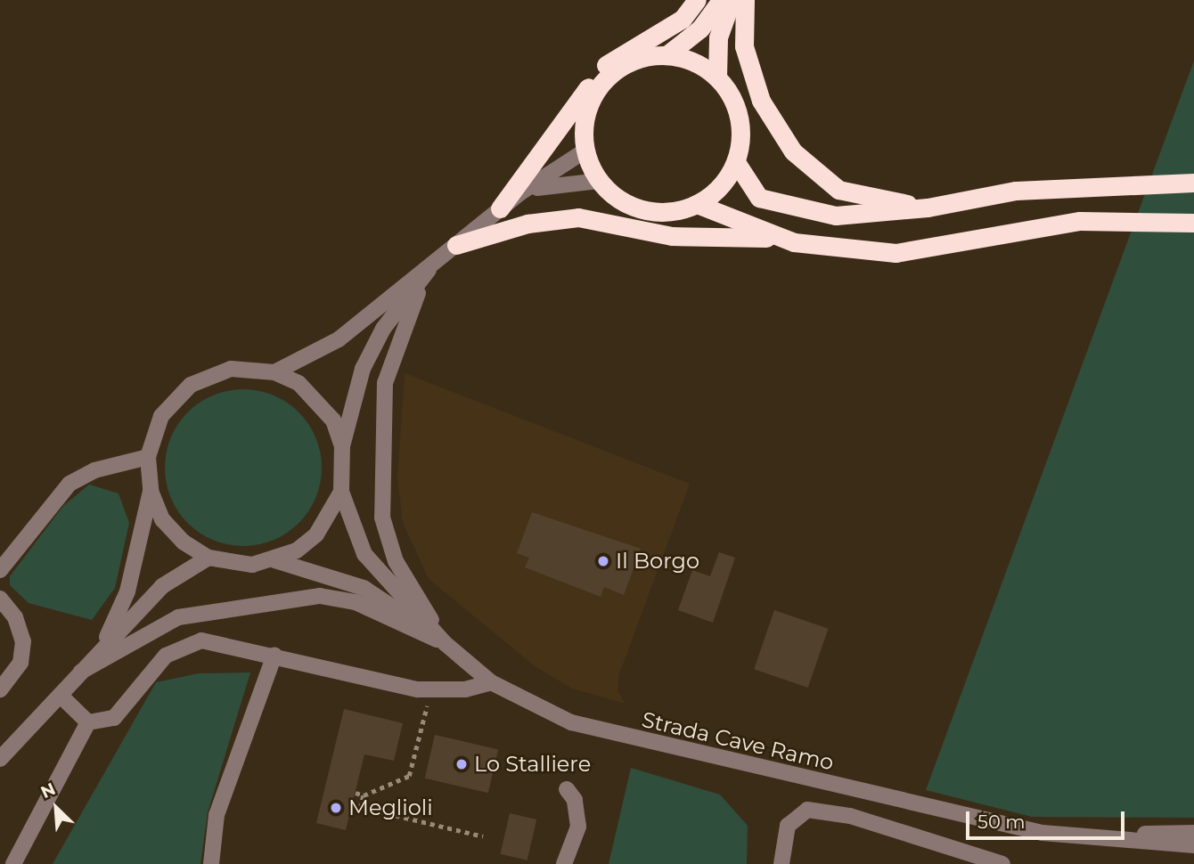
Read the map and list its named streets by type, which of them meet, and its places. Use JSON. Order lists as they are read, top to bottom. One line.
{"streets":{"street":["Strada Cave Ramo"]},"places":["Il Borgo","Lo Stalliere","Meglioli"],"scale_bar":"50 m","north":"top left"}
